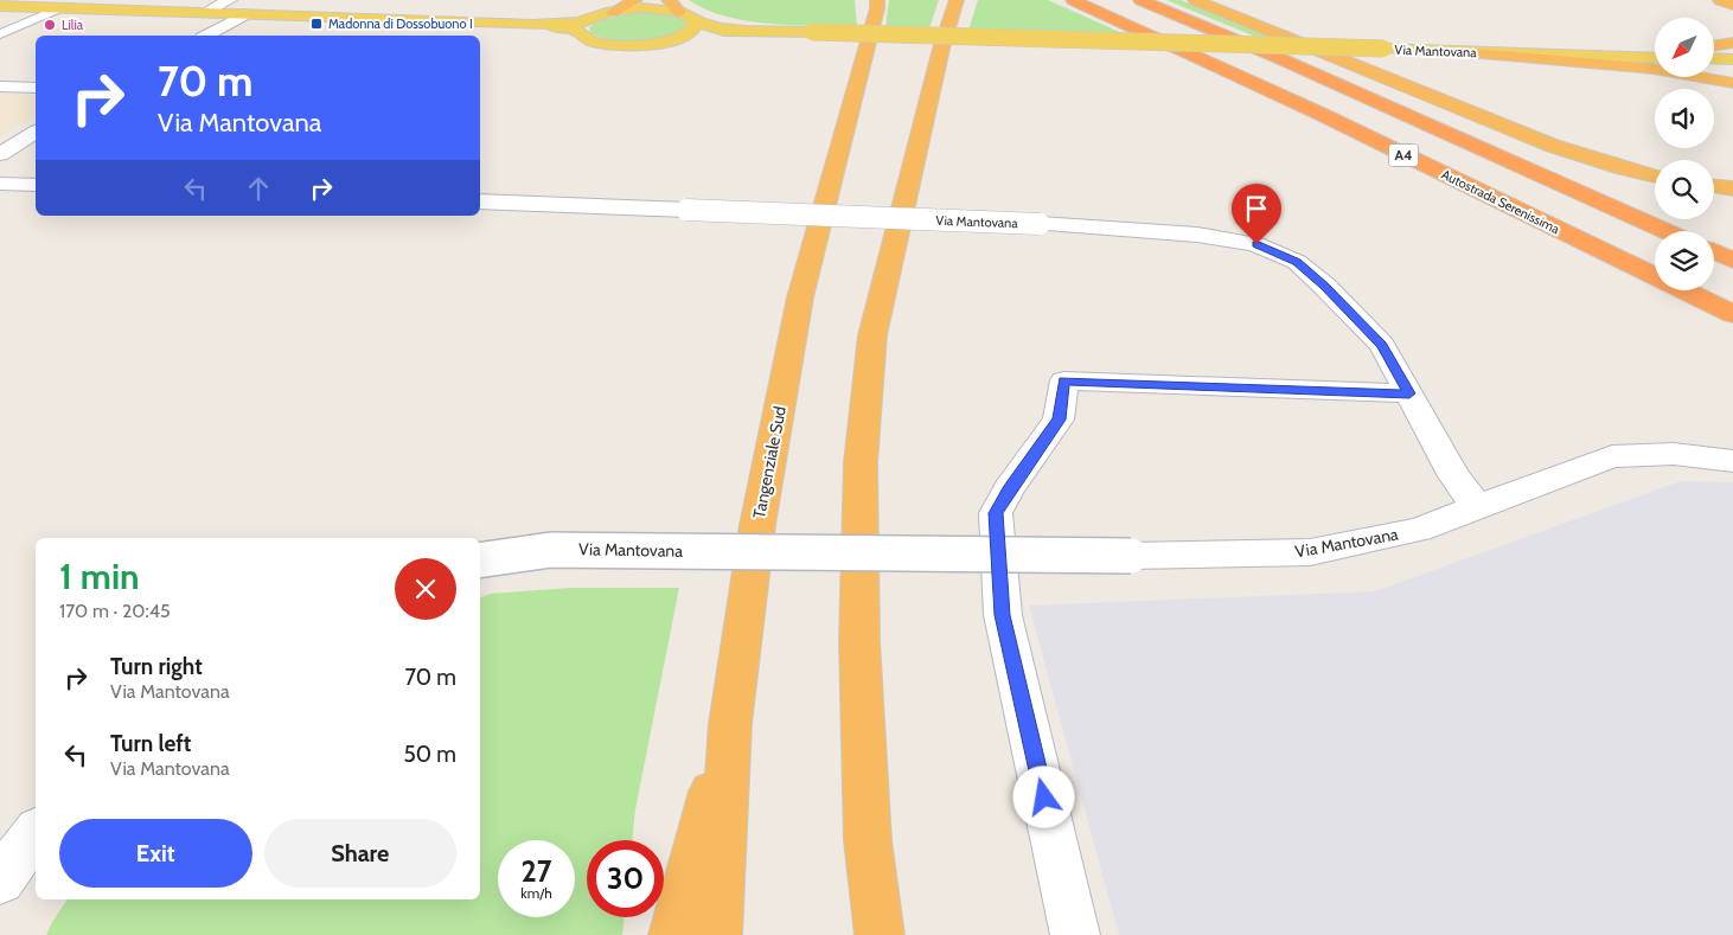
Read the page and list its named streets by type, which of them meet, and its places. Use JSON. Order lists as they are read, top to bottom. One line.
{"streets":{"highway":["A4","Autostrada Serenissima","Tangenziale Sud"],"main road":["Via Mantovana"]},"places":{"transit":["Madonna di Dossobuono I"],"other":["Lilia"]},"north":"bottom left","page":{"turn":["70 m","Via Mantovana"],"heading":["1 min","170 m · 20:45"],"list":[{"name":"Turn right","note":"Via Mantovana","value":"70 m"},{"name":"Turn left","note":"Via Mantovana","value":"50 m"}],"buttons":["Exit","Share"],"speed":"27 km/h","limit":"30"}}
